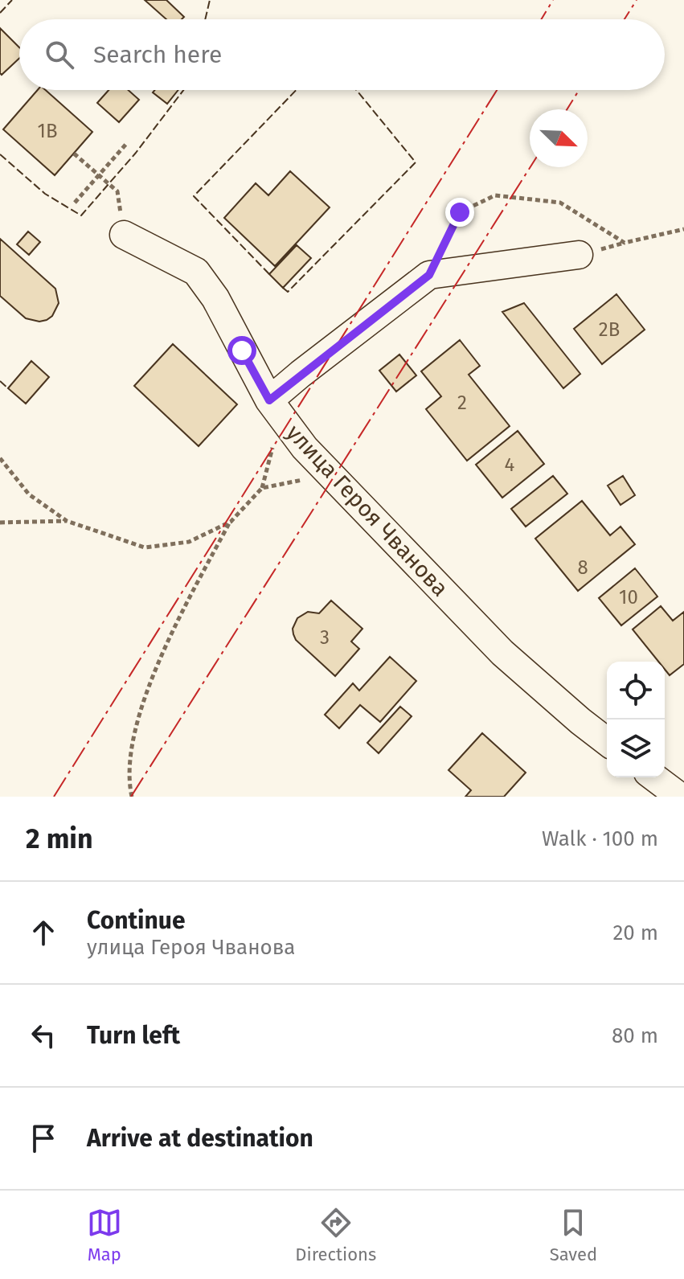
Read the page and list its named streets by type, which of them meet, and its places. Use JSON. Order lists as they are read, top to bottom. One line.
{"streets":{"street":["улица Героя Чванова"]},"house_numbers":["1В","2В","2","4","8","10","3"],"north":"bottom right","page":{"search":"Search here","heading":["2 min","Walk · 100 m"],"list":[["Continue","улица Героя Чванова","20 m"],["Turn left","80 m"],"Arrive at destination"],"nav":["Map","Directions","Saved"]}}
